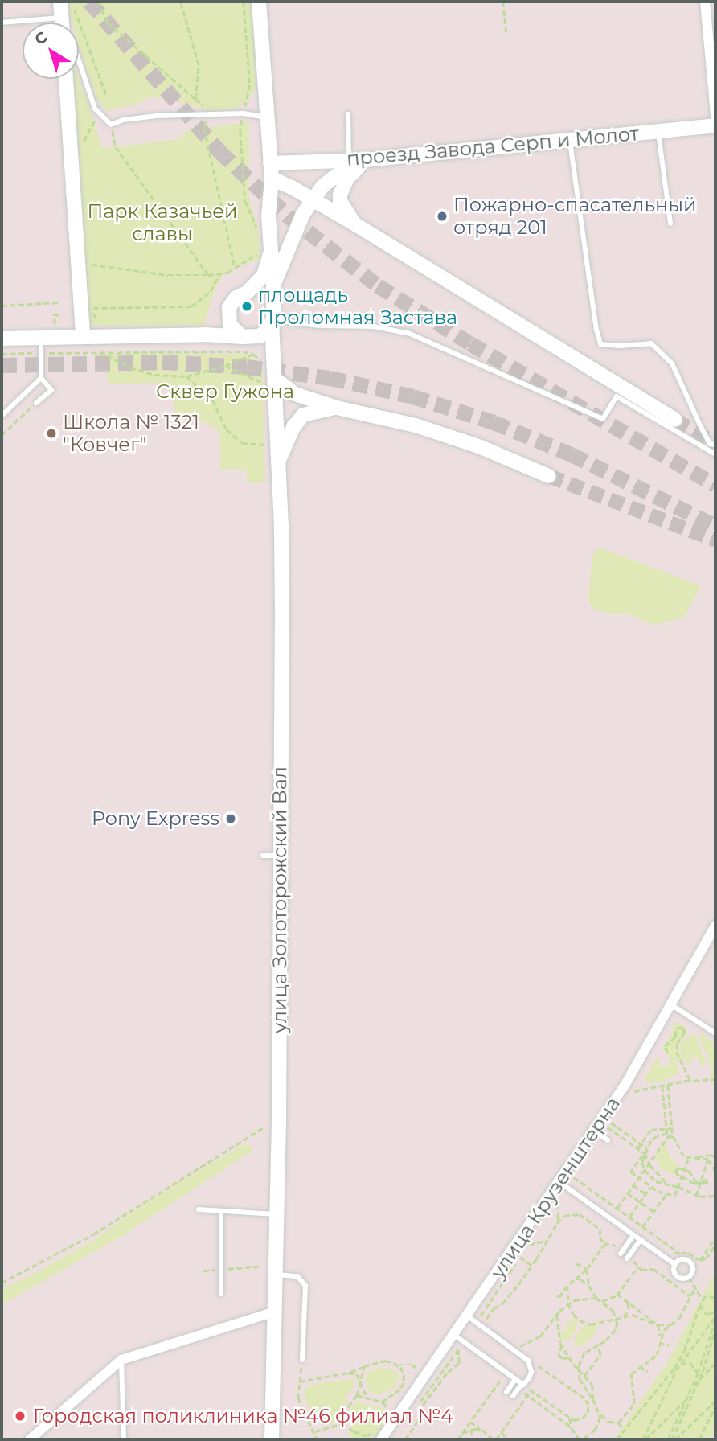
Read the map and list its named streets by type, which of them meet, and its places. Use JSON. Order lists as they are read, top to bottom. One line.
{"streets":{"street":["проезд Завода Серп и Молот","улица Золоторожский Вал","улица Крузенштерна"]},"parks":["Парк Казачьей славы","Сквер Гужона"],"places":["Пожарно-спасательный отряд 201","площадь Проломная Застава","Школа № 1321 \"Ковчег\"","Pony Express","Городская поликлиника №46 филиал №4"],"north":"top left"}
